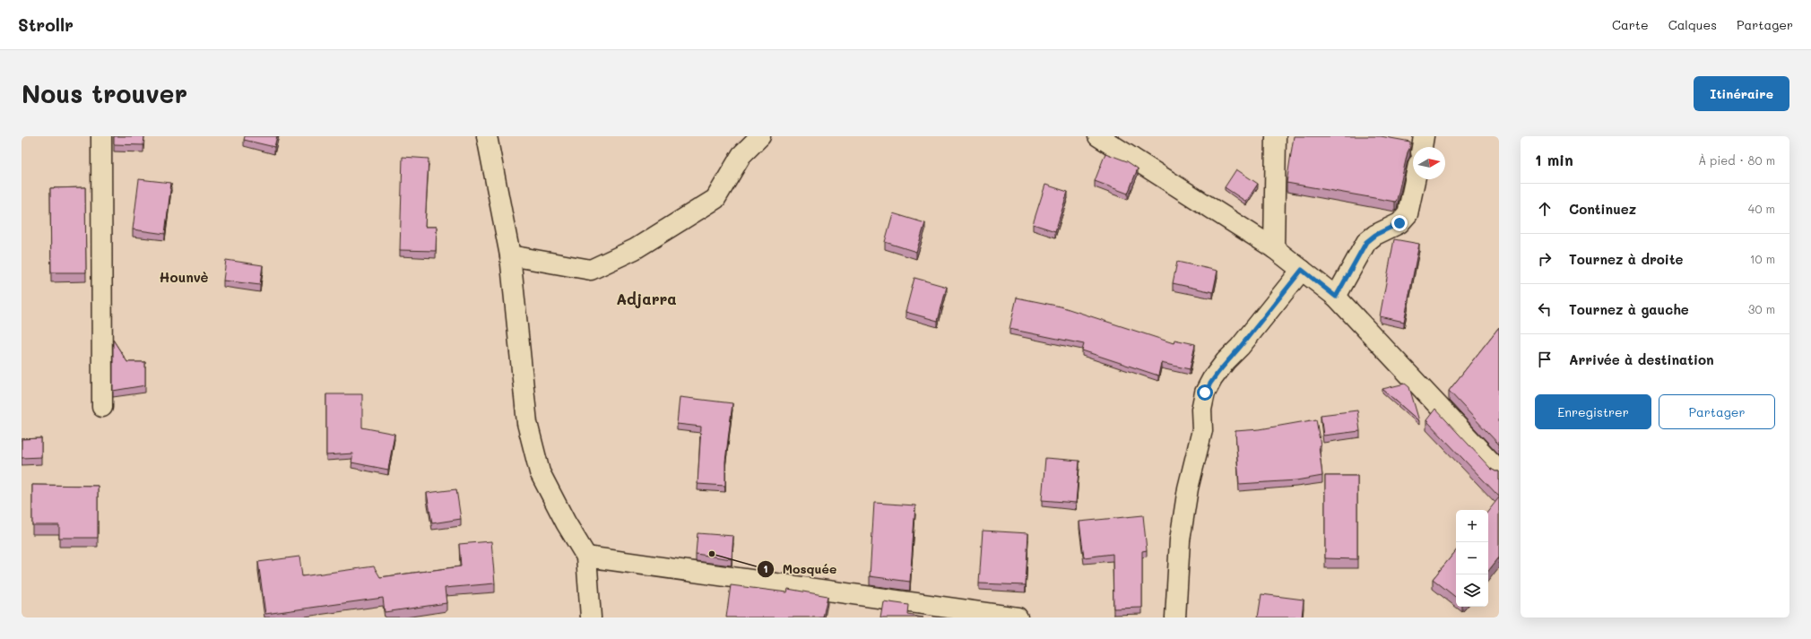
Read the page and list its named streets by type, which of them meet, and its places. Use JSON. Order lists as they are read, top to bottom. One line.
{"districts":["Hounvè","Adjarra"],"places":["Mosquée"],"north":"right","page":{"header":"Strollr","nav":["Carte","Calques","Partager"],"buttons":["Itinéraire",["Enregistrer","Partager"]],"title":"Nous trouver","heading":["1 min","À pied · 80 m"],"list":[["Continuez","40 m"],["Tournez à droite","10 m"],["Tournez à gauche","30 m"],"Arrivée à destination"],"map_buttons":["+","−"]}}
